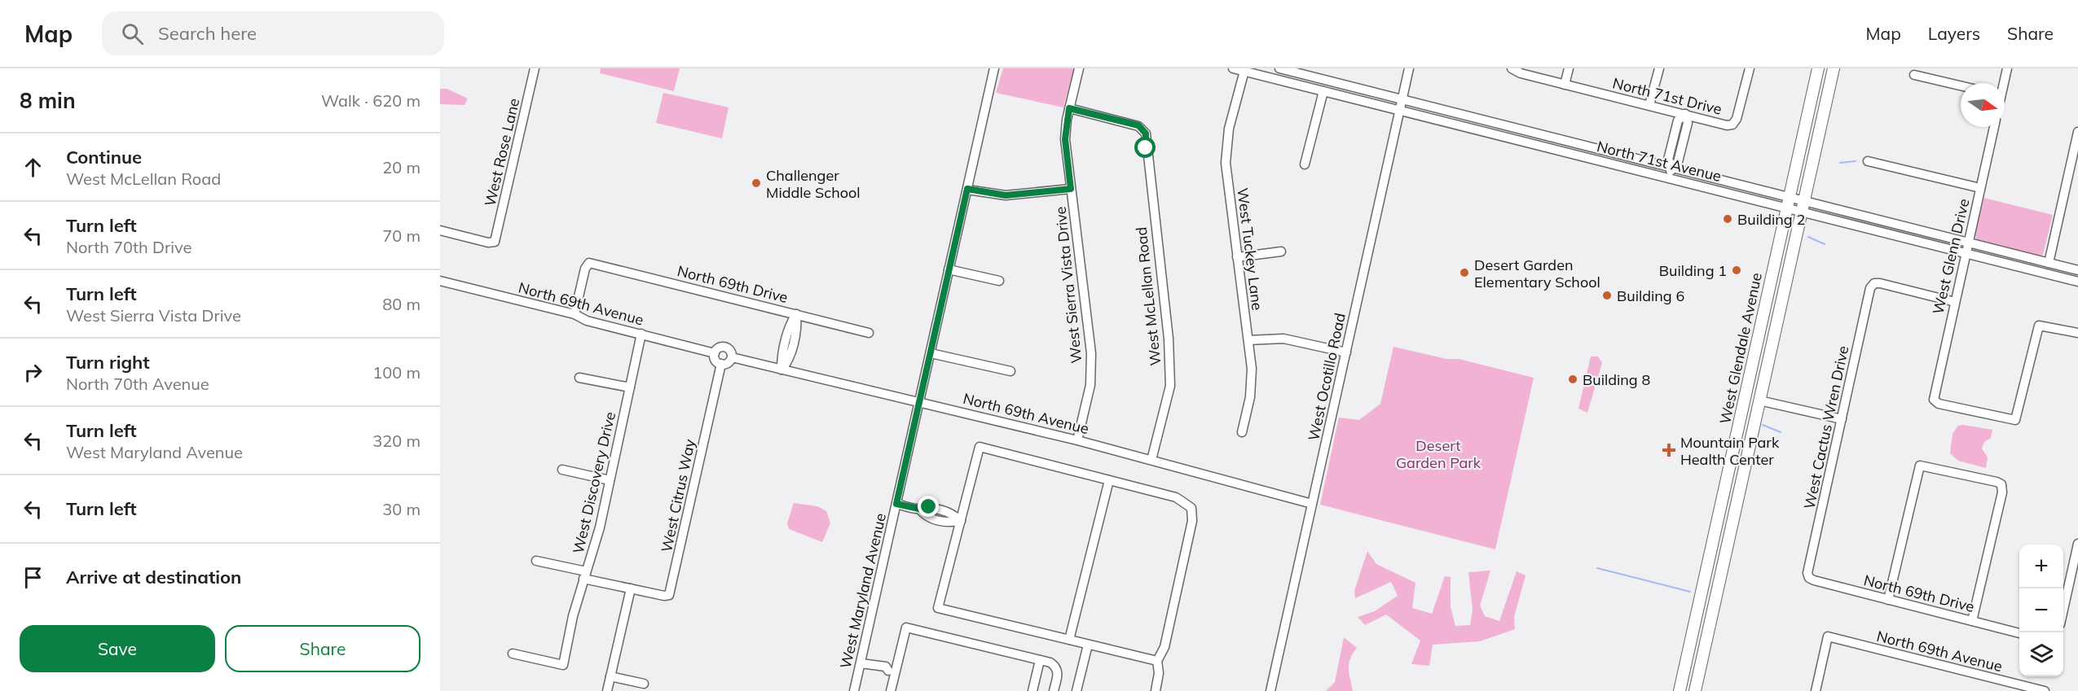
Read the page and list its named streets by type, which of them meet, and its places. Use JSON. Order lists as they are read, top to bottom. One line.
{"streets":{"main road":["West Glendale Avenue"],"street":["North 71st Drive","West Rose Lane","North 71st Avenue","West Tuckey Lane","West Glenn Drive","North 69th Drive","West Sierra Vista Drive","West McLellan Road","North 69th Avenue","West Ocotillo Road","West Cactus Wren Drive","West Discovery Drive","West Citrus Way","West Maryland Avenue"]},"crossings":[["North 71st Avenue","West Tuckey Lane"],["North 71st Avenue","West Glenn Drive"],["North 71st Avenue","West Glendale Avenue"],["North 71st Avenue","West Ocotillo Road"],["West Glenn Drive","West Cactus Wren Drive"],["North 69th Drive","North 69th Avenue"],["North 69th Drive","West Cactus Wren Drive"],["West Sierra Vista Drive","West McLellan Road"],["West Sierra Vista Drive","North 69th Avenue"],["West McLellan Road","North 69th Avenue"],["North 69th Avenue","West Ocotillo Road"],["North 69th Avenue","West Discovery Drive"],["North 69th Avenue","West Citrus Way"],["North 69th Avenue","West Maryland Avenue"],["West Discovery Drive","West Citrus Way"]],"parks":["Desert Garden Park"],"places":{"other":["Challenger Middle School","Building 2","Building 1","Desert Garden Elementary School","Building 6","Building 8"],"health":["Mountain Park Health Center"]},"north":"right","page":{"header":"Map","search":"Search here","nav":["Map","Layers","Share"],"heading":["8 min","Walk · 620 m"],"list":[["Continue","West McLellan Road","20 m"],["Turn left","North 70th Drive","70 m"],["Turn left","West Sierra Vista Drive","80 m"],["Turn right","North 70th Avenue","100 m"],["Turn left","West Maryland Avenue","320 m"],["Turn left","30 m"],"Arrive at destination"],"map_buttons":["+","−"],"buttons":["Save","Share"]}}
